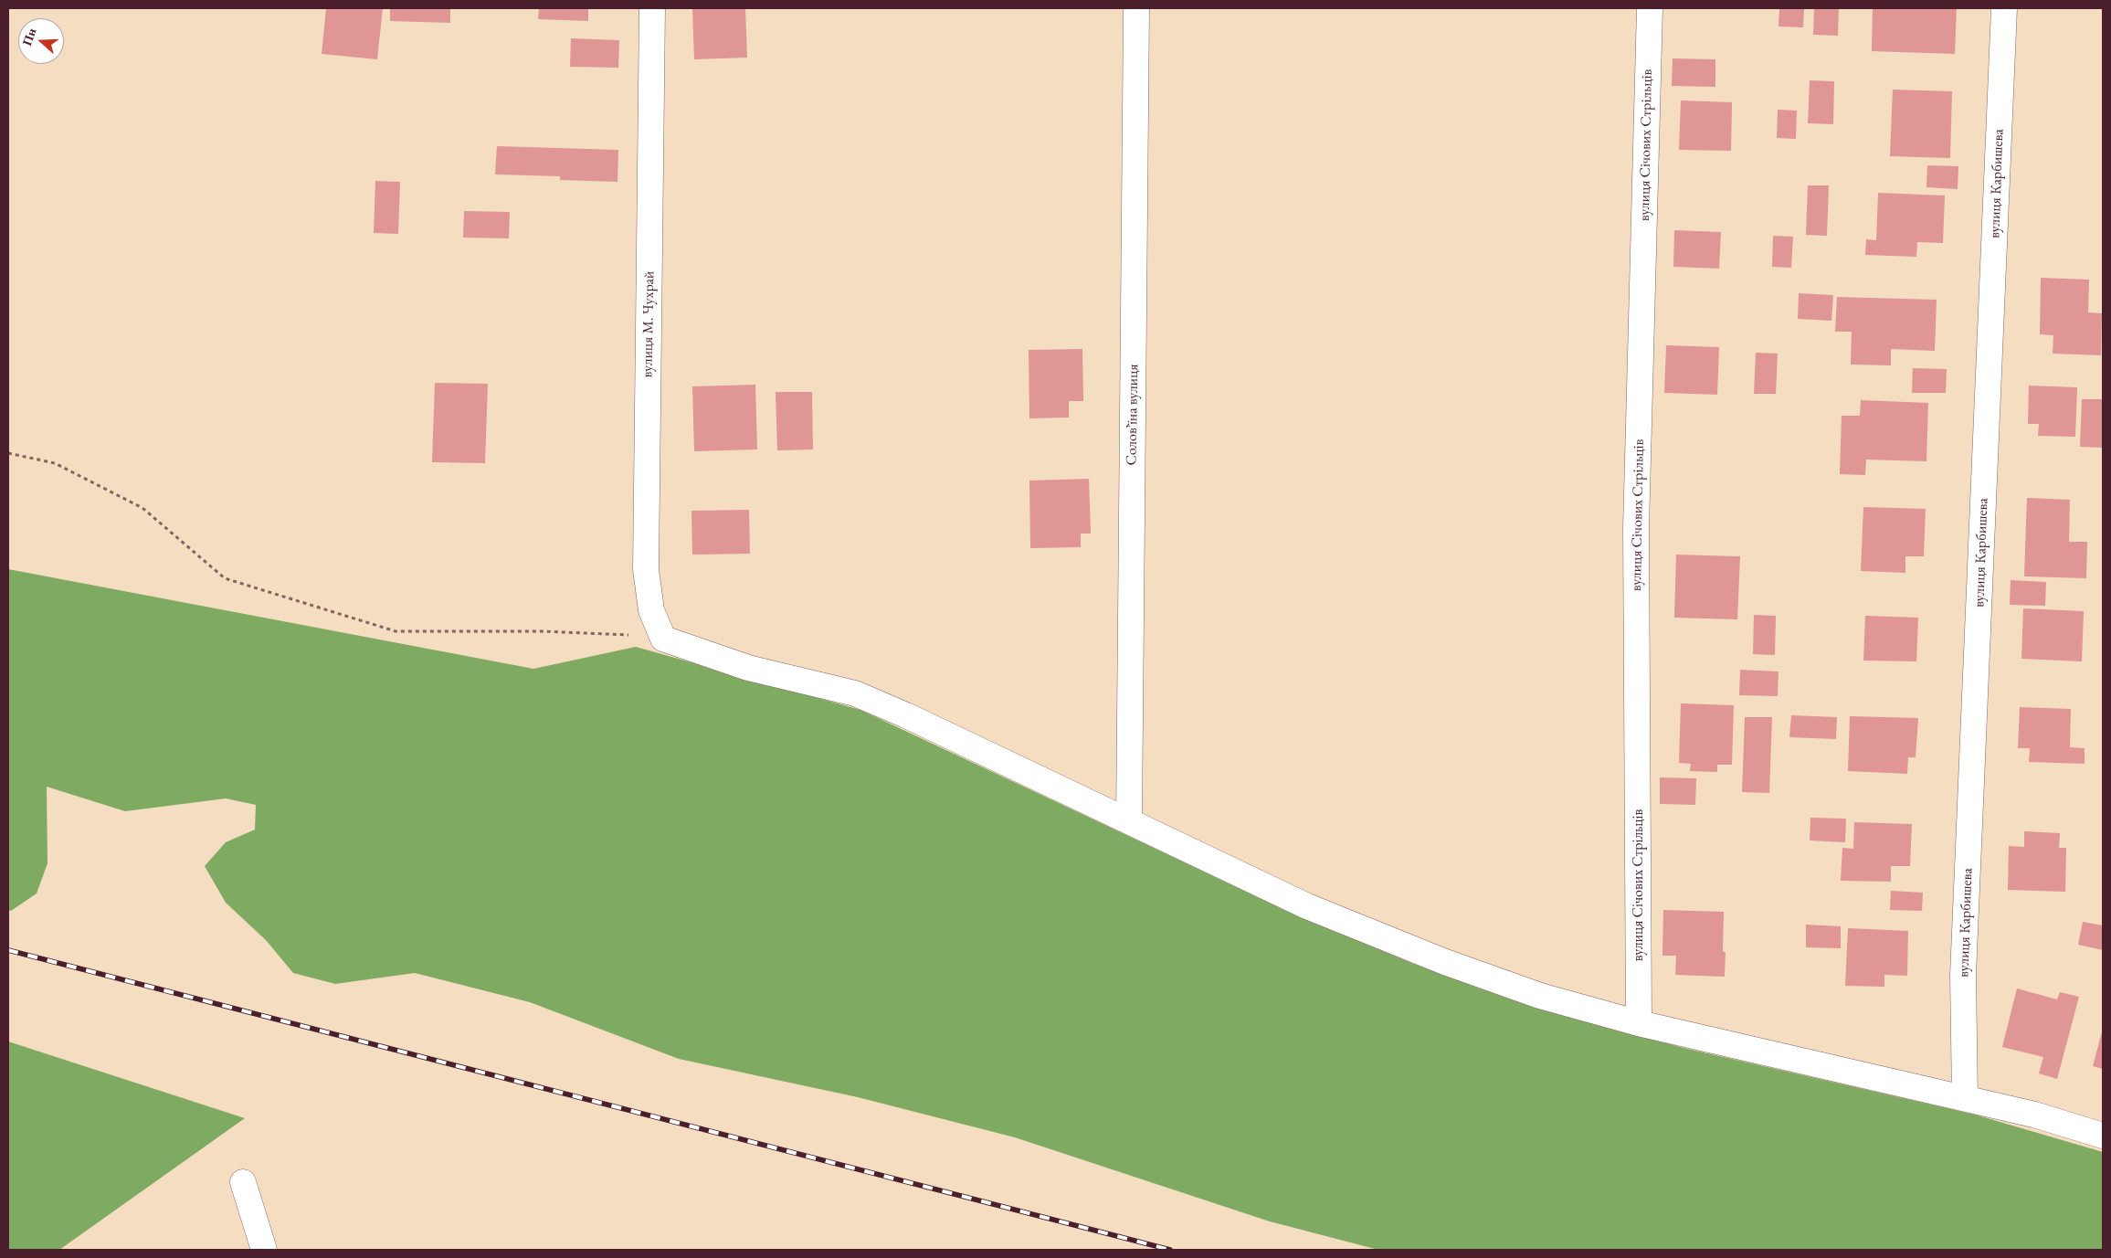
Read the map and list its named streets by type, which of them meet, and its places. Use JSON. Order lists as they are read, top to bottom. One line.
{"streets":{"street":["вулиця Січових Стрільців","вулиця Карбишева","вулиця М. Чухрай","Соловʼїна вулиця"]},"north":"left"}
